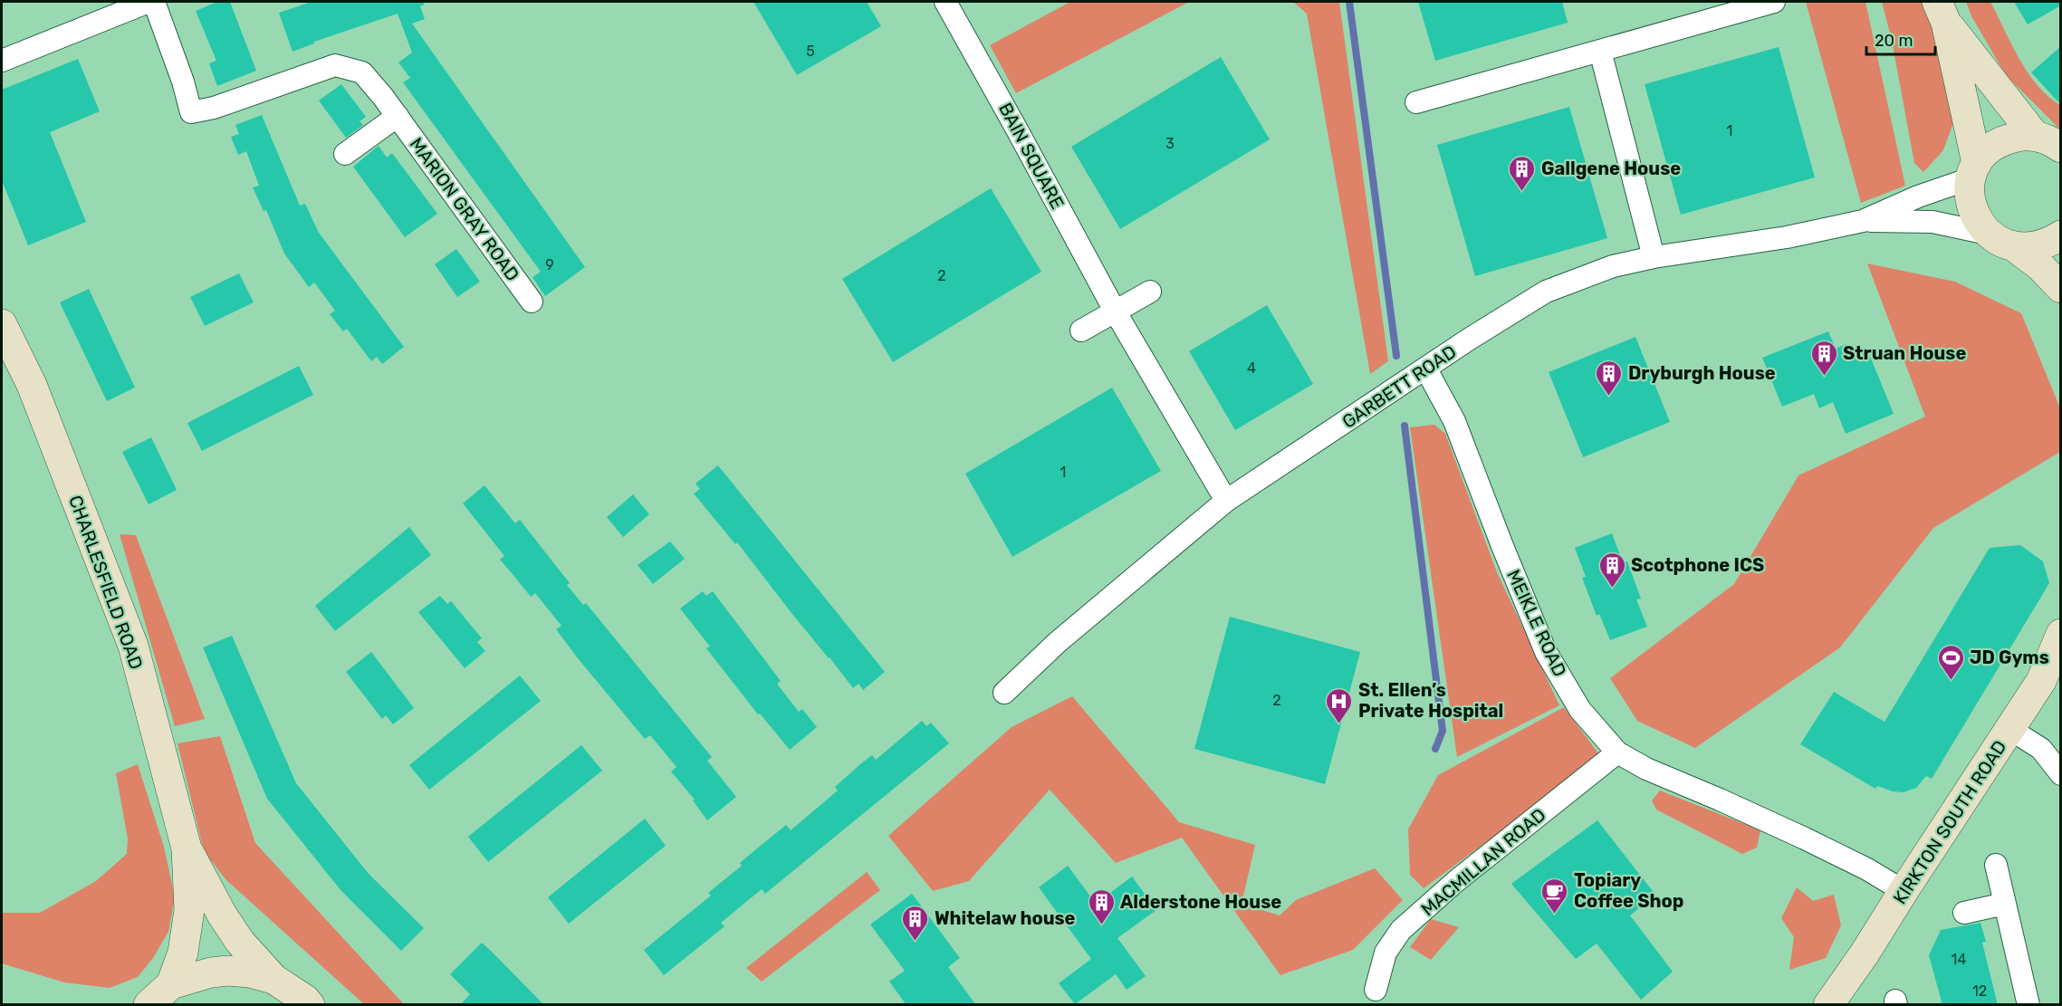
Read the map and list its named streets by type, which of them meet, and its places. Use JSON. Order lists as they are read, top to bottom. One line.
{"streets":{"street":["BAIN SQUARE","MARION GRAY ROAD","GARBETT ROAD","CHARLESFIELD ROAD","MEIKLE ROAD","KIRKTON SOUTH ROAD","MACMILLAN ROAD"]},"crossings":[["BAIN SQUARE","GARBETT ROAD"],["GARBETT ROAD","MEIKLE ROAD"],["MEIKLE ROAD","KIRKTON SOUTH ROAD"],["MEIKLE ROAD","MACMILLAN ROAD"]],"places":{"building":["Gallgene House","Struan House","Dryburgh House","Scotphone ICS","Alderstone House","Whitelaw house"],"sports":["JD Gyms"],"hospital":["St. Ellen’s Private Hospital"],"cafe":["Topiary Coffee Shop"]},"house_numbers":["5","1","3","9","2","4","1","2","14","12"],"scale_bar":"20 m"}
